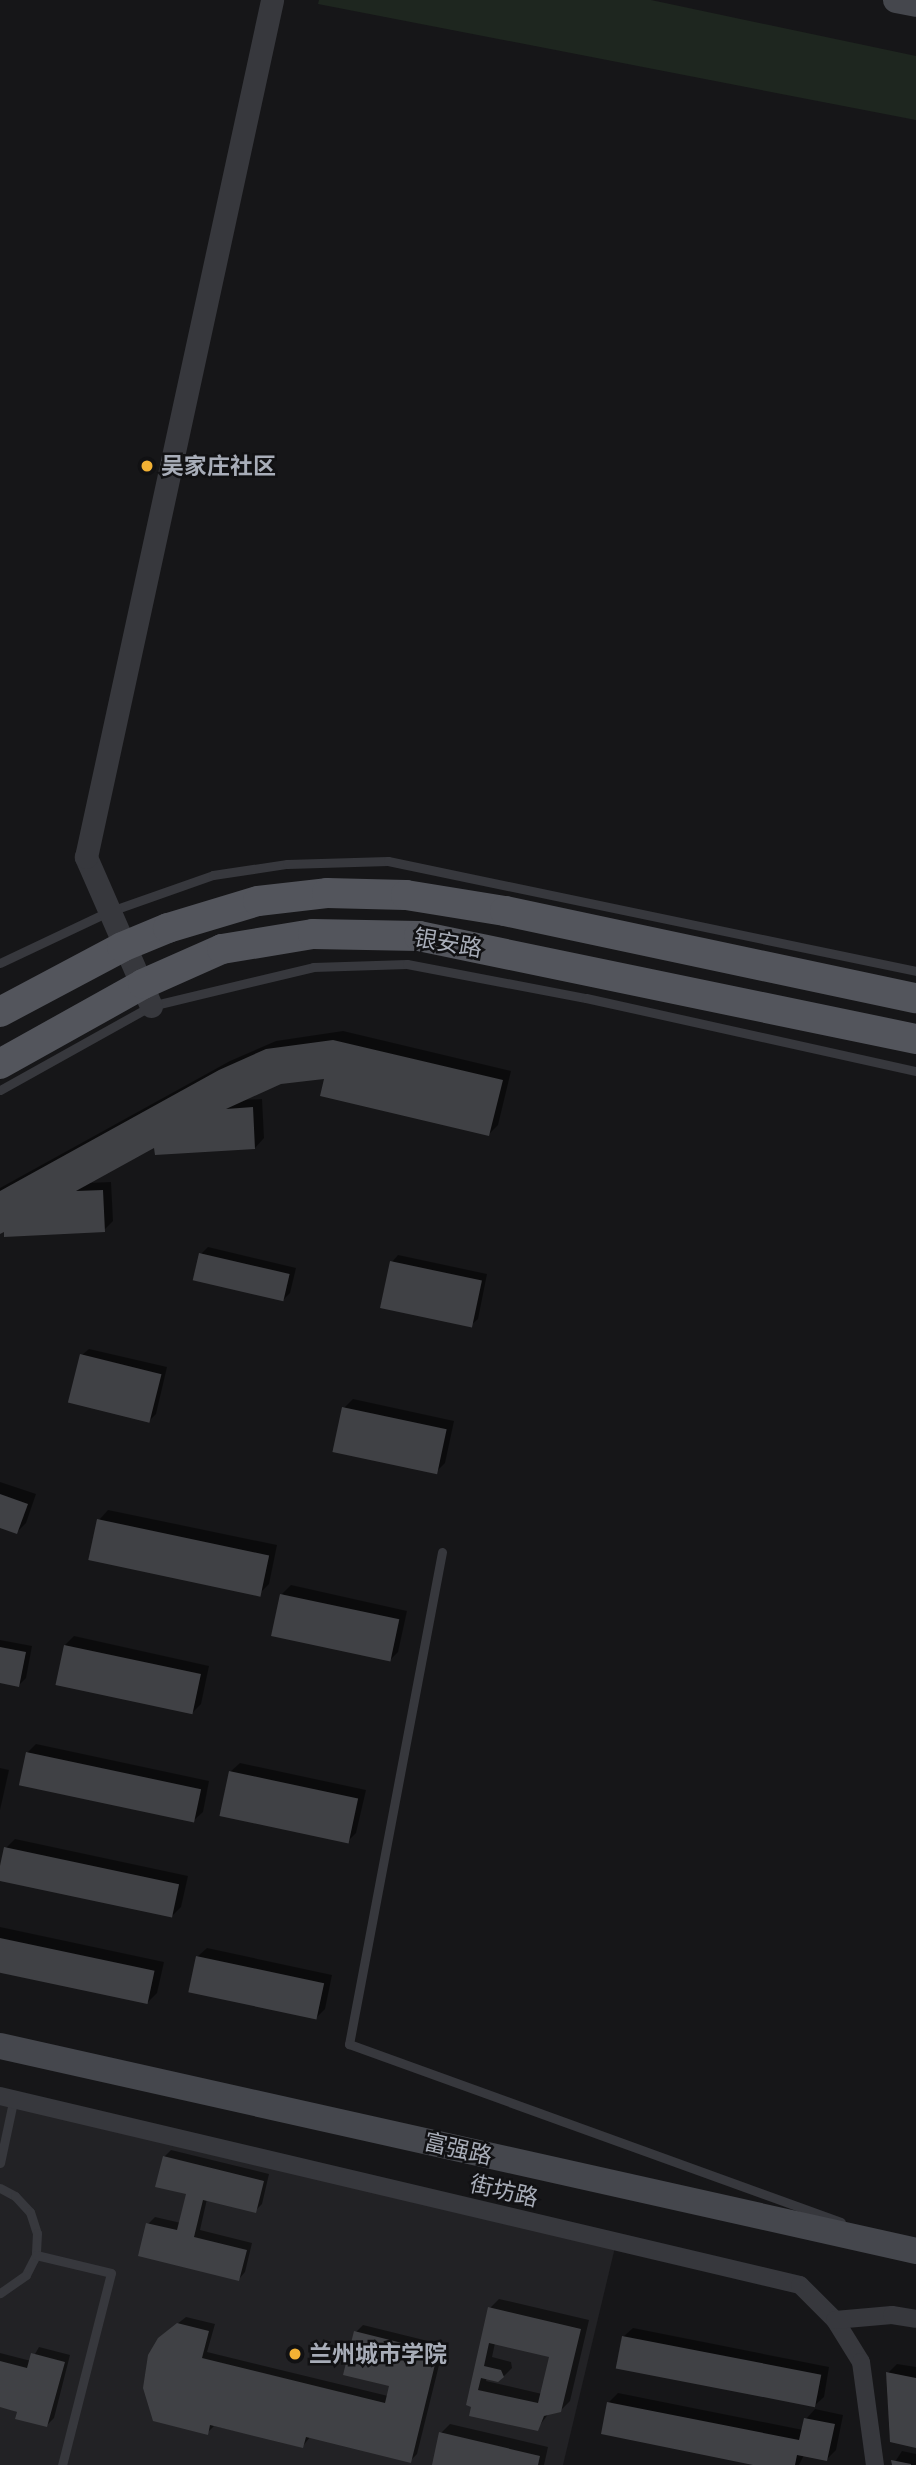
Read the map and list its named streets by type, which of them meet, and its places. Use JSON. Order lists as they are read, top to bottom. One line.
{"streets":{"main road":["银安路","富强路"],"street":["街坊路"]},"places":["吴家庄社区","兰州城市学院"]}
